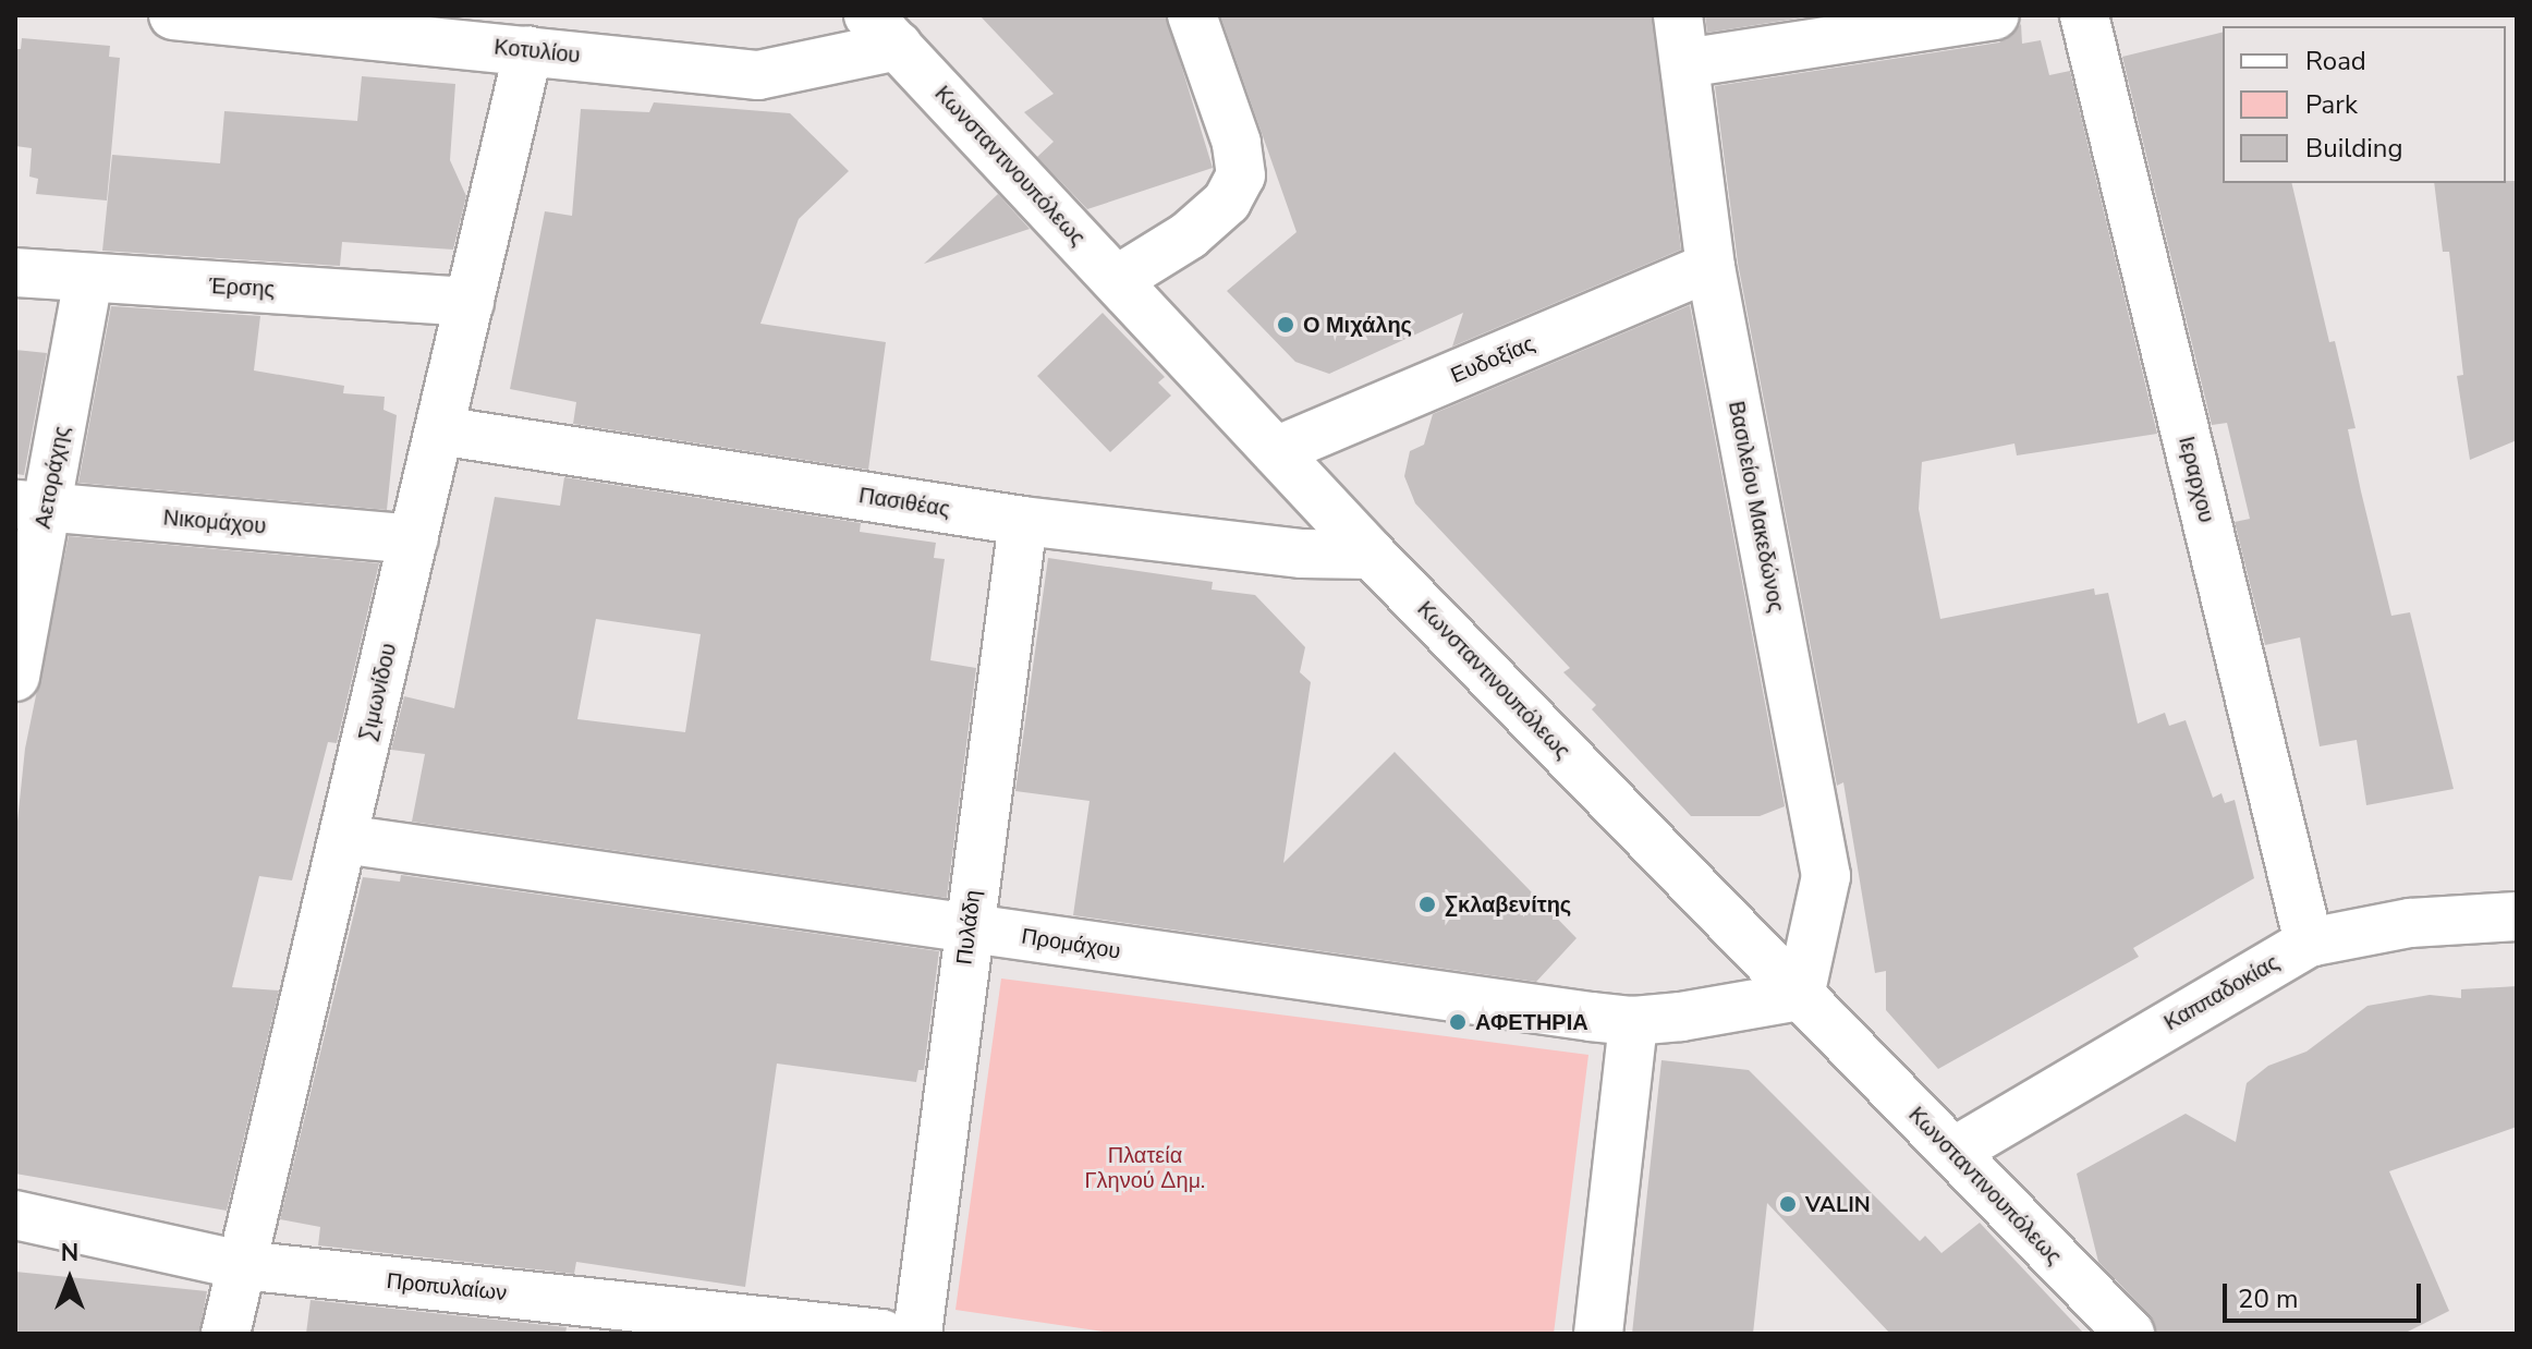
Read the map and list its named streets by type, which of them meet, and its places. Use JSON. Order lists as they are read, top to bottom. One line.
{"streets":{"street":["Κοτυλίου","Κωνσταντινουπόλεως","Έρσης","Ευδοξίας","Αετοράχης","Ιεραρχου","Πασιθέας","Βασιλείου Μακεδώνος","Νικομάχου","Σιμωνίδου","Πυλάδη","Προμάχου","Καππαδοκίας","Προπυλαίων"]},"crossings":[["Κοτυλίου","Κωνσταντινουπόλεως"],["Κοτυλίου","Σιμωνίδου"],["Κωνσταντινουπόλεως","Ευδοξίας"],["Κωνσταντινουπόλεως","Πασιθέας"],["Κωνσταντινουπόλεως","Βασιλείου Μακεδώνος"],["Κωνσταντινουπόλεως","Προμάχου"],["Κωνσταντινουπόλεως","Καππαδοκίας"],["Έρσης","Αετοράχης"],["Έρσης","Σιμωνίδου"],["Ευδοξίας","Βασιλείου Μακεδώνος"],["Αετοράχης","Νικομάχου"],["Ιεραρχου","Καππαδοκίας"],["Πασιθέας","Σιμωνίδου"],["Πασιθέας","Πυλάδη"],["Βασιλείου Μακεδώνος","Προμάχου"],["Νικομάχου","Σιμωνίδου"],["Σιμωνίδου","Προμάχου"],["Σιμωνίδου","Προπυλαίων"],["Πυλάδη","Προμάχου"]],"parks":["Πλατεία Γληνού Δημ."],"places":["Ο Μιχάλης","Σκλαβενίτης","ΑΦΕΤΗΡΙΑ","VALIN"],"legend":["Road","Park","Building"],"scale_bar":"20 m","north":"top"}
